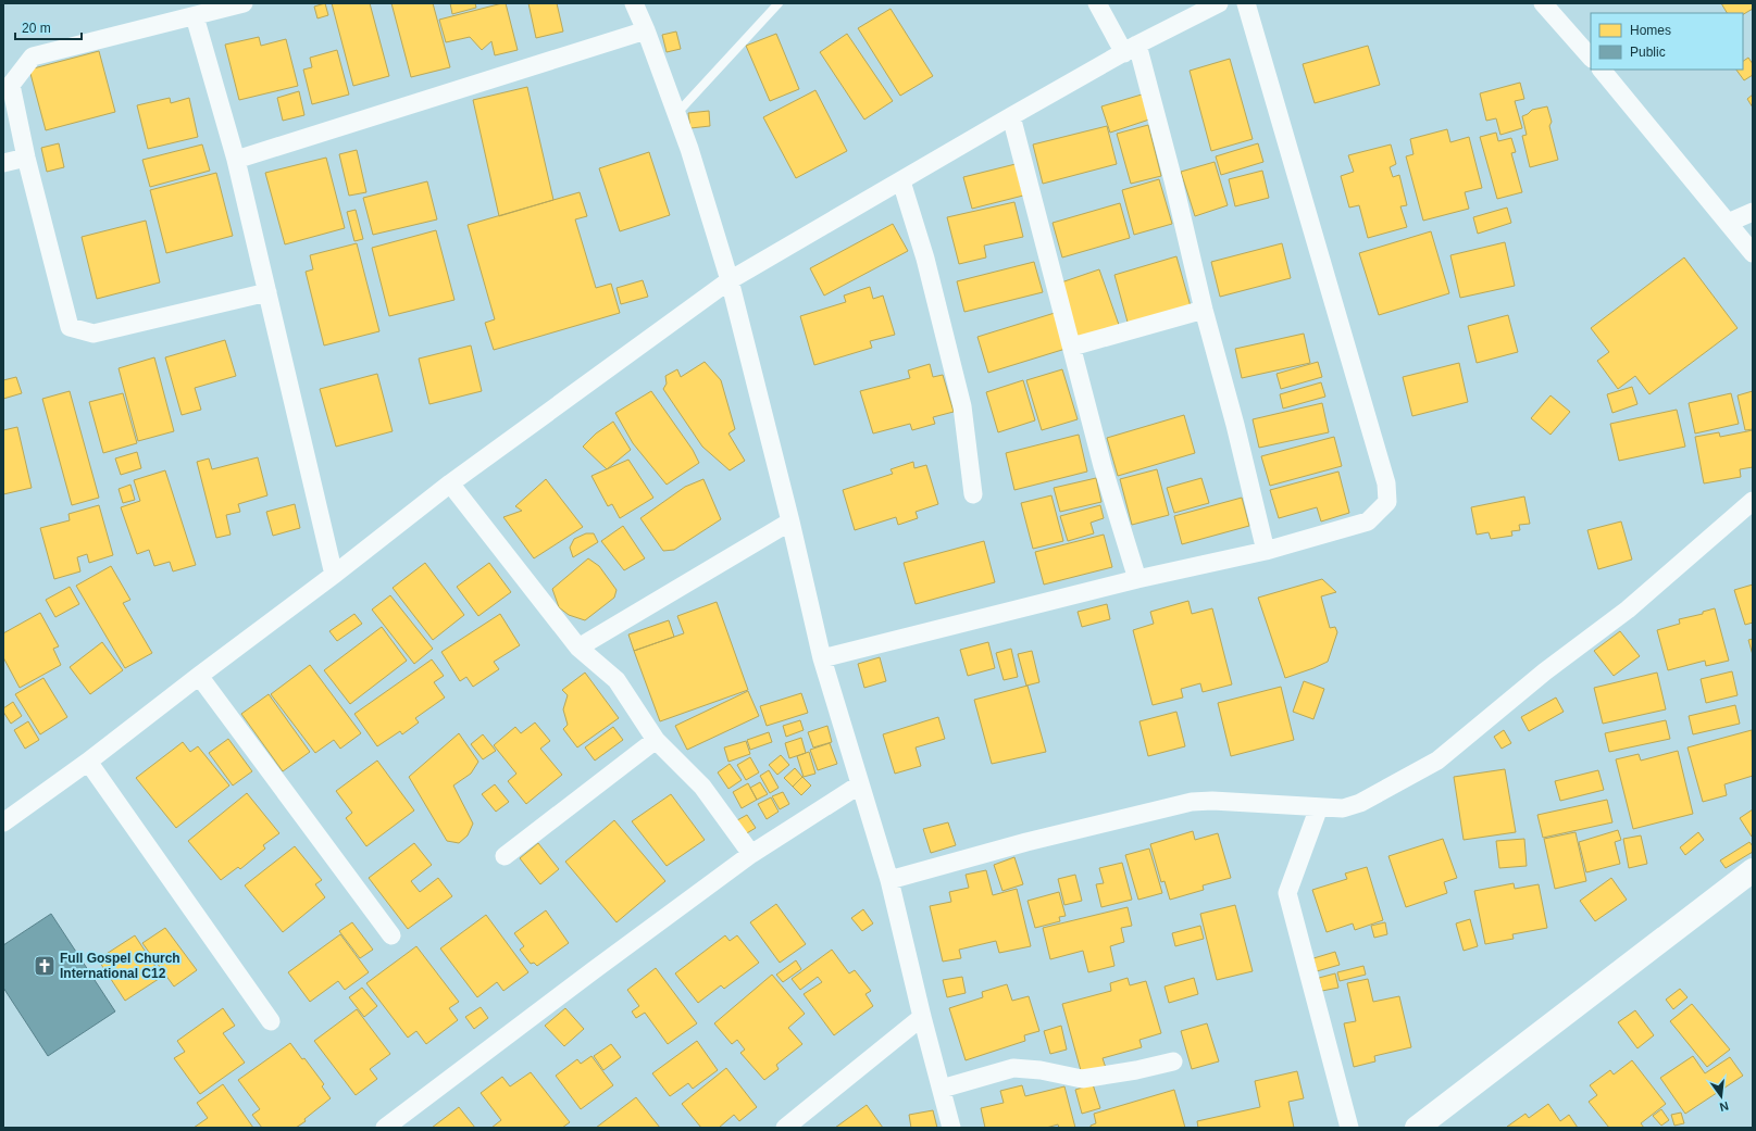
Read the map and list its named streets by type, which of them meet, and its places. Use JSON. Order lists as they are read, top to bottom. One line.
{"places":{"church":["Full Gospel Church International C12"]},"legend":["Homes","Public"],"scale_bar":"20 m","north":"bottom"}
